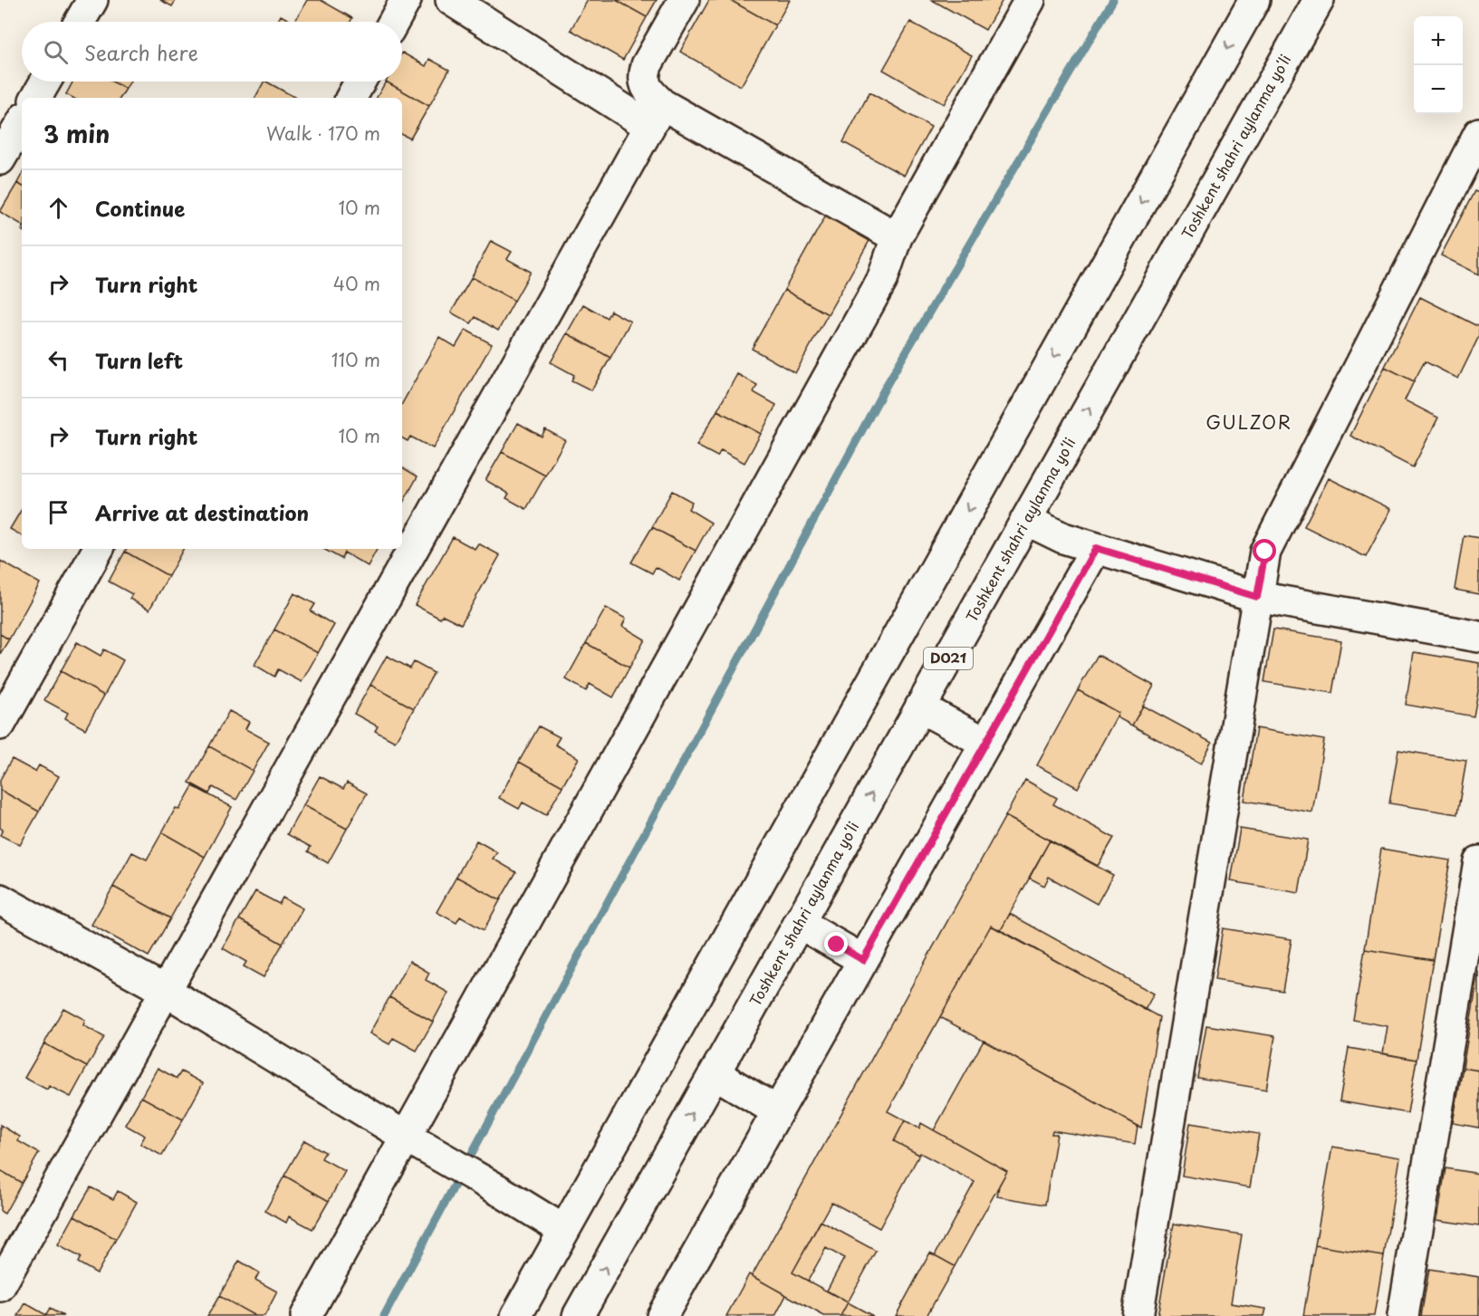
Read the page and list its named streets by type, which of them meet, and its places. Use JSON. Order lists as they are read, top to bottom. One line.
{"streets":{"main road":["Toshkent shahri aylanma yoʻli","D021"]},"districts":["GULZOR"],"page":{"map_buttons":["+","−"],"search":"Search here","heading":["3 min","Walk · 170 m"],"list":[["Continue","10 m"],["Turn right","40 m"],["Turn left","110 m"],["Turn right","10 m"],"Arrive at destination"]}}
